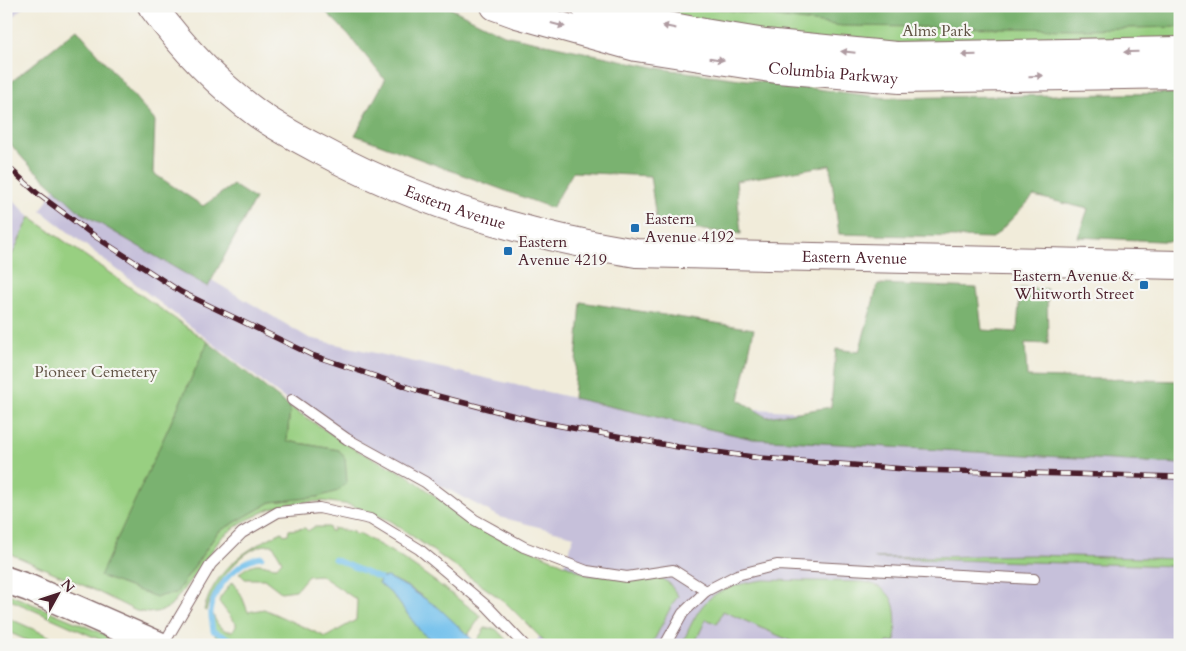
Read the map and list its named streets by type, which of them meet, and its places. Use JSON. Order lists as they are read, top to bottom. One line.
{"streets":{"main road":["Columbia Parkway","Eastern Avenue"]},"parks":["Alms Park","Pioneer Cemetery"],"places":{"transit":["Eastern Avenue 4192","Eastern Avenue 4219","Eastern Avenue & Whitworth Street"]},"north":"top right"}
